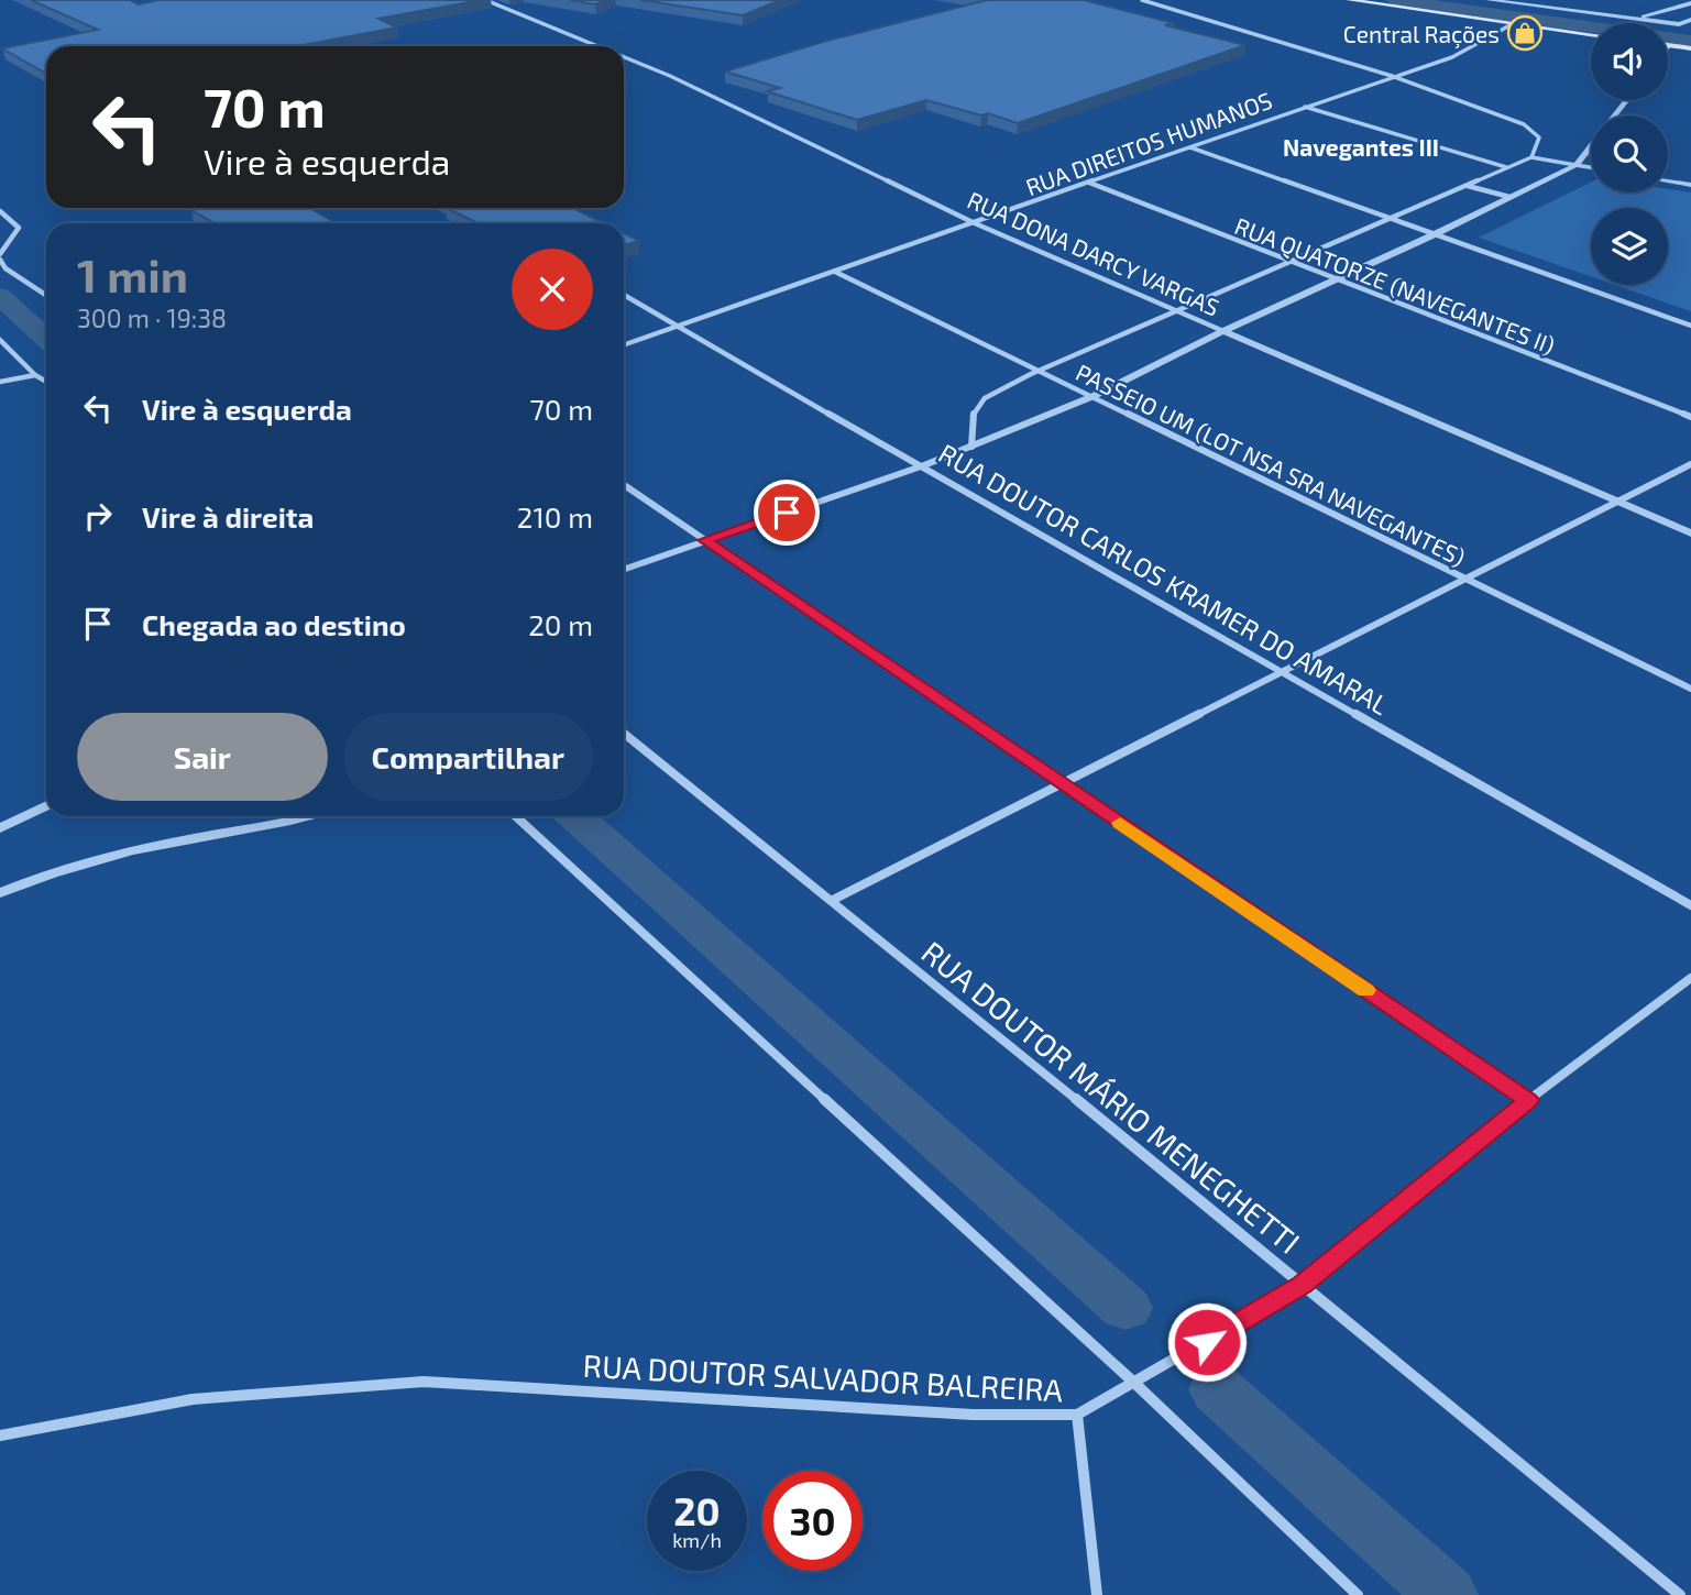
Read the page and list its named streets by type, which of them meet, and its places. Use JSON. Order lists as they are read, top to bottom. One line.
{"streets":{"street":["RUA DIREITOS HUMANOS","RUA DONA DARCY VARGAS","RUA QUATORZE (NAVEGANTES II)","PASSEIO UM (LOT NSA SRA NAVEGANTES)","RUA DOUTOR CARLOS KRAMER DO AMARAL","RUA DOUTOR MÁRIO MENEGHETTI","RUA DOUTOR SALVADOR BALREIRA"]},"crossings":[["RUA DIREITOS HUMANOS","RUA DONA DARCY VARGAS"],["RUA DIREITOS HUMANOS","RUA QUATORZE (NAVEGANTES II)"],["RUA DIREITOS HUMANOS","PASSEIO UM (LOT NSA SRA NAVEGANTES)"],["RUA DIREITOS HUMANOS","RUA DOUTOR CARLOS KRAMER DO AMARAL"],["RUA DOUTOR MÁRIO MENEGHETTI","RUA DOUTOR SALVADOR BALREIRA"]],"districts":["Navegantes III"],"places":{"shop":["Central Rações"]},"page":{"turn":["70 m","Vire à esquerda"],"heading":["1 min","300 m · 19:38"],"list":[{"name":"Vire à esquerda","value":"70 m"},{"name":"Vire à direita","value":"210 m"},{"name":"Chegada ao destino","value":"20 m"}],"buttons":["Sair","Compartilhar"],"speed":"20 km/h","limit":"30"}}
